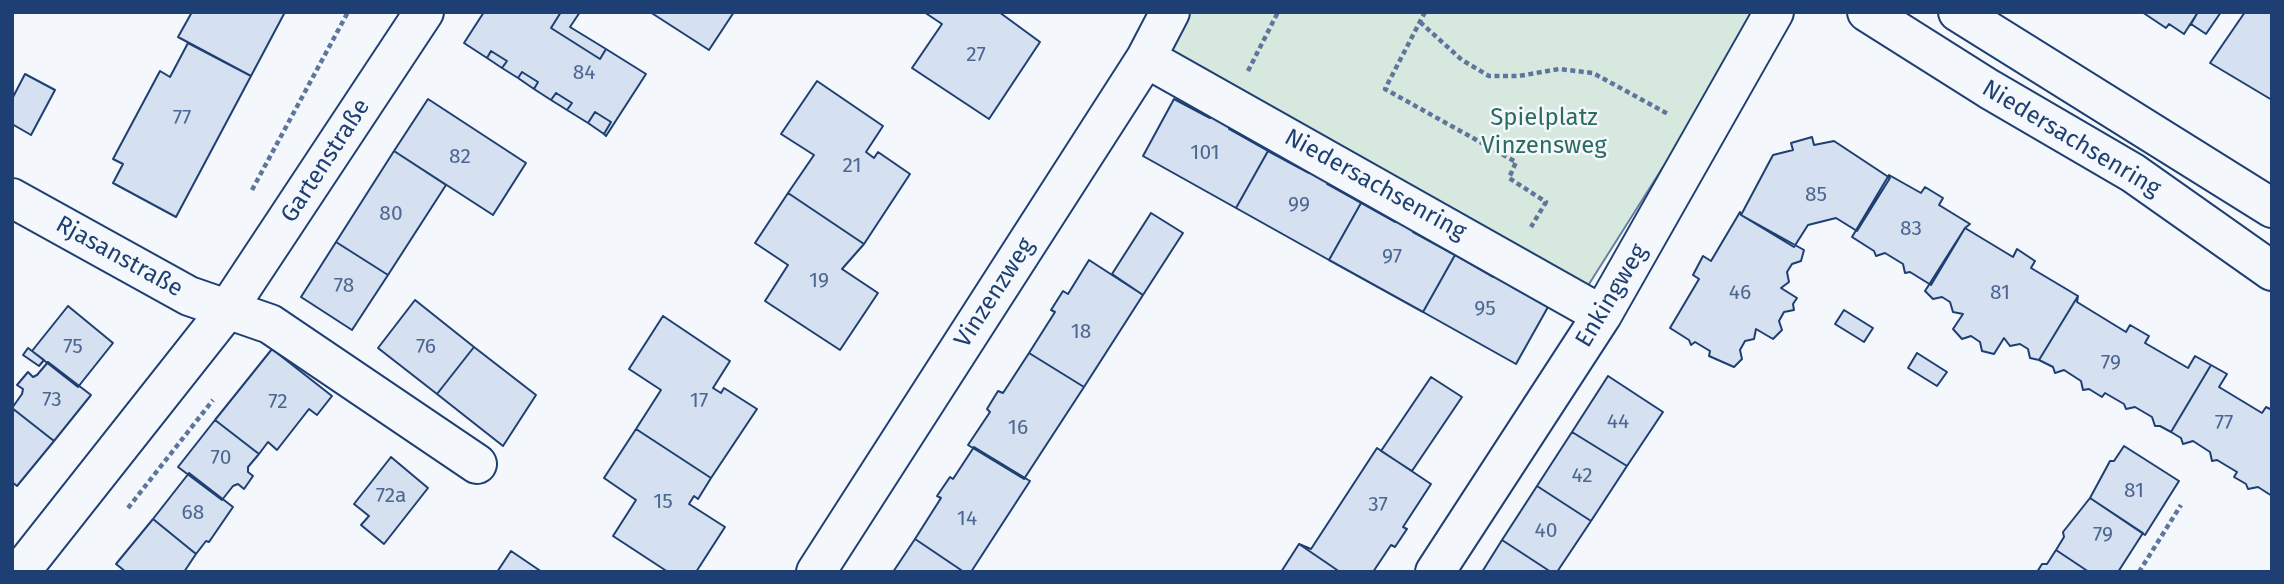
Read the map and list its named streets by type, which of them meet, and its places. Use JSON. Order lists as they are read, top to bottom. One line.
{"streets":{"street":["Niedersachsenring","Gartenstraße","Rjasanstraße","Vinzenzweg","Enkingweg"]},"crossings":[["Niedersachsenring","Vinzenzweg"],["Niedersachsenring","Enkingweg"],["Gartenstraße","Rjasanstraße"]],"parks":["Spielplatz Vinzensweg"],"house_numbers":["27","84","77","101","82","21","85","99","80","83","97","19","78","46","81","95","18","75","76","79","73","17","72","44","77","16","70","42","81","72a","15","37","68","14","40","79"]}
